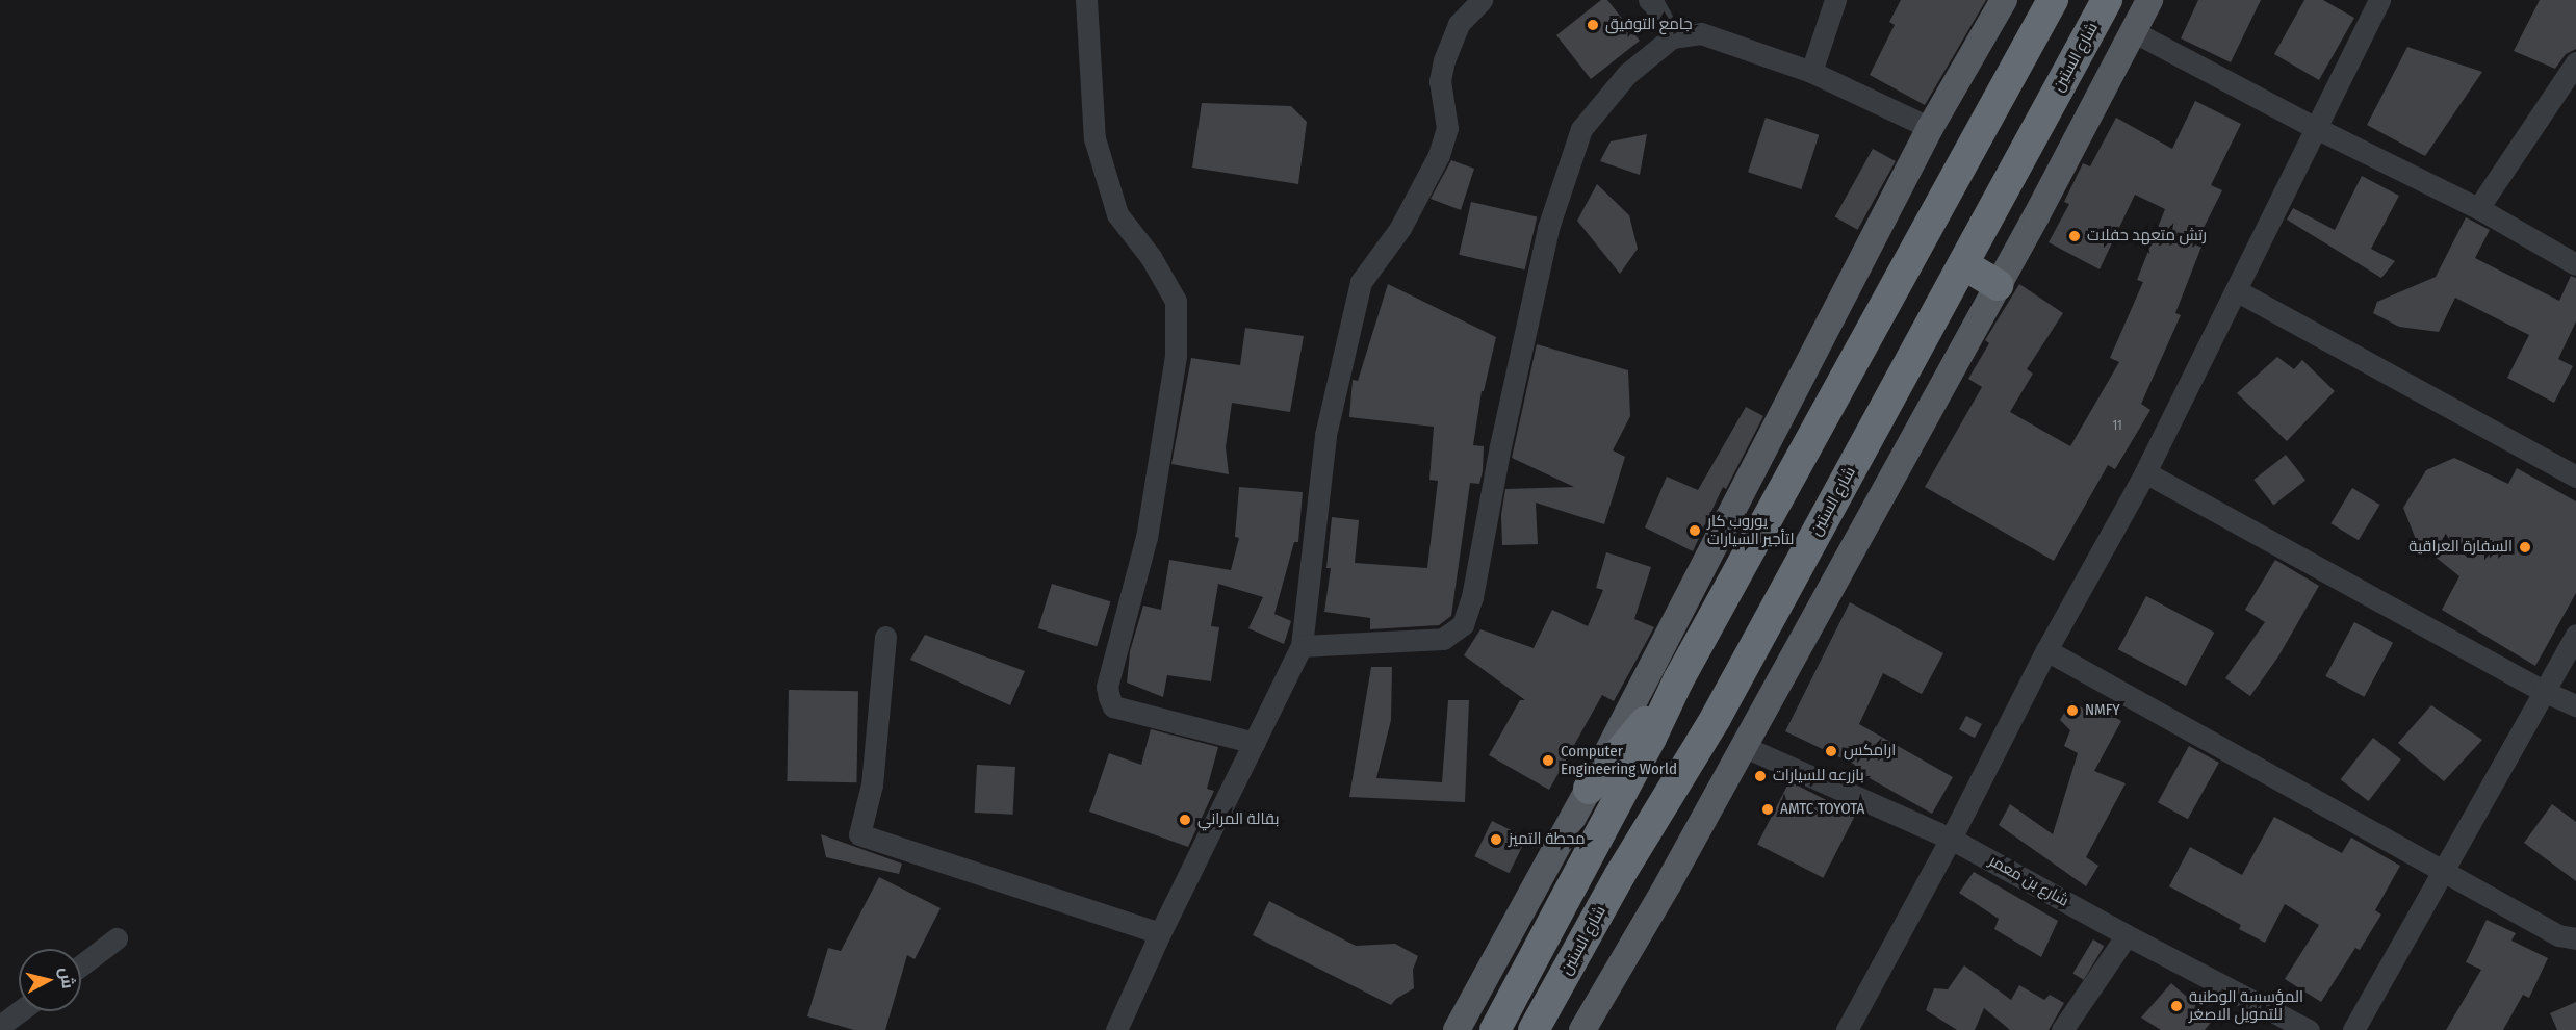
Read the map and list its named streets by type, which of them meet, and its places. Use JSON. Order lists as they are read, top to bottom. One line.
{"streets":{"highway":["شارع الستين"],"street":["شارع بن معمر"]},"places":["جامع التوفيق","رتش متعهد حفلات","يوروب كار لتأجير السيارات","السفارة العراقية","NMFY","ارامكس","Computer Engineering World","بازرعه للسيارات","AMTC TOYOTA","بقالة المراني","محطة التميز","المؤسسة الوطنية للتمويل الاصغر"],"house_numbers":["11"],"north":"right"}
